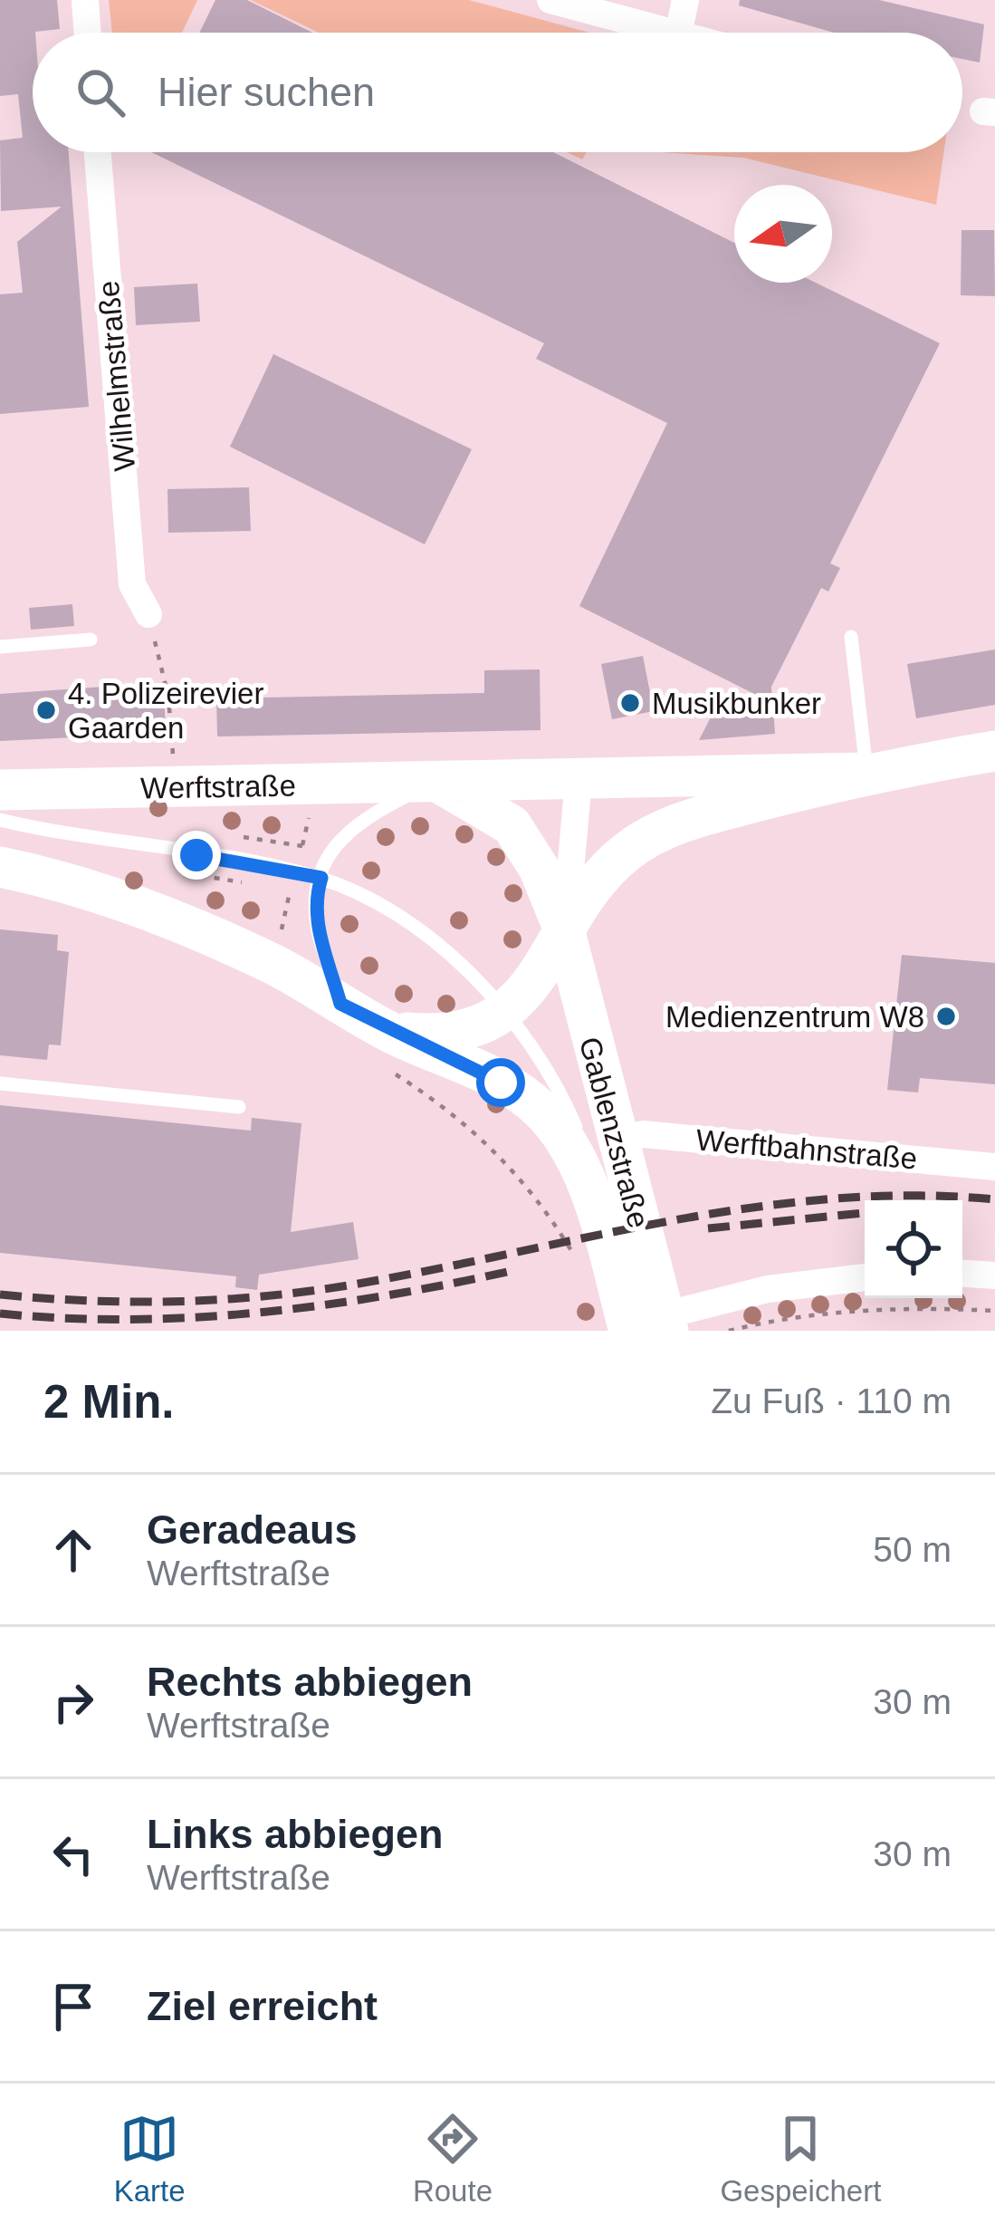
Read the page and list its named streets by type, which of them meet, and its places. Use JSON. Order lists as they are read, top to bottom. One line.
{"streets":{"main road":["Werftstraße","Gablenzstraße"],"street":["Wilhelmstraße","Werftbahnstraße"]},"crossings":[["Werftstraße","Gablenzstraße"],["Gablenzstraße","Werftbahnstraße"]],"places":["Musikbunker","4. Polizeirevier Gaarden","Medienzentrum W8"],"north":"left","page":{"search":"Hier suchen","heading":["2 Min.","Zu Fuß · 110 m"],"list":[["Geradeaus","Werftstraße","50 m"],["Rechts abbiegen","Werftstraße","30 m"],["Links abbiegen","Werftstraße","30 m"],"Ziel erreicht"],"nav":["Karte","Route","Gespeichert"]}}
